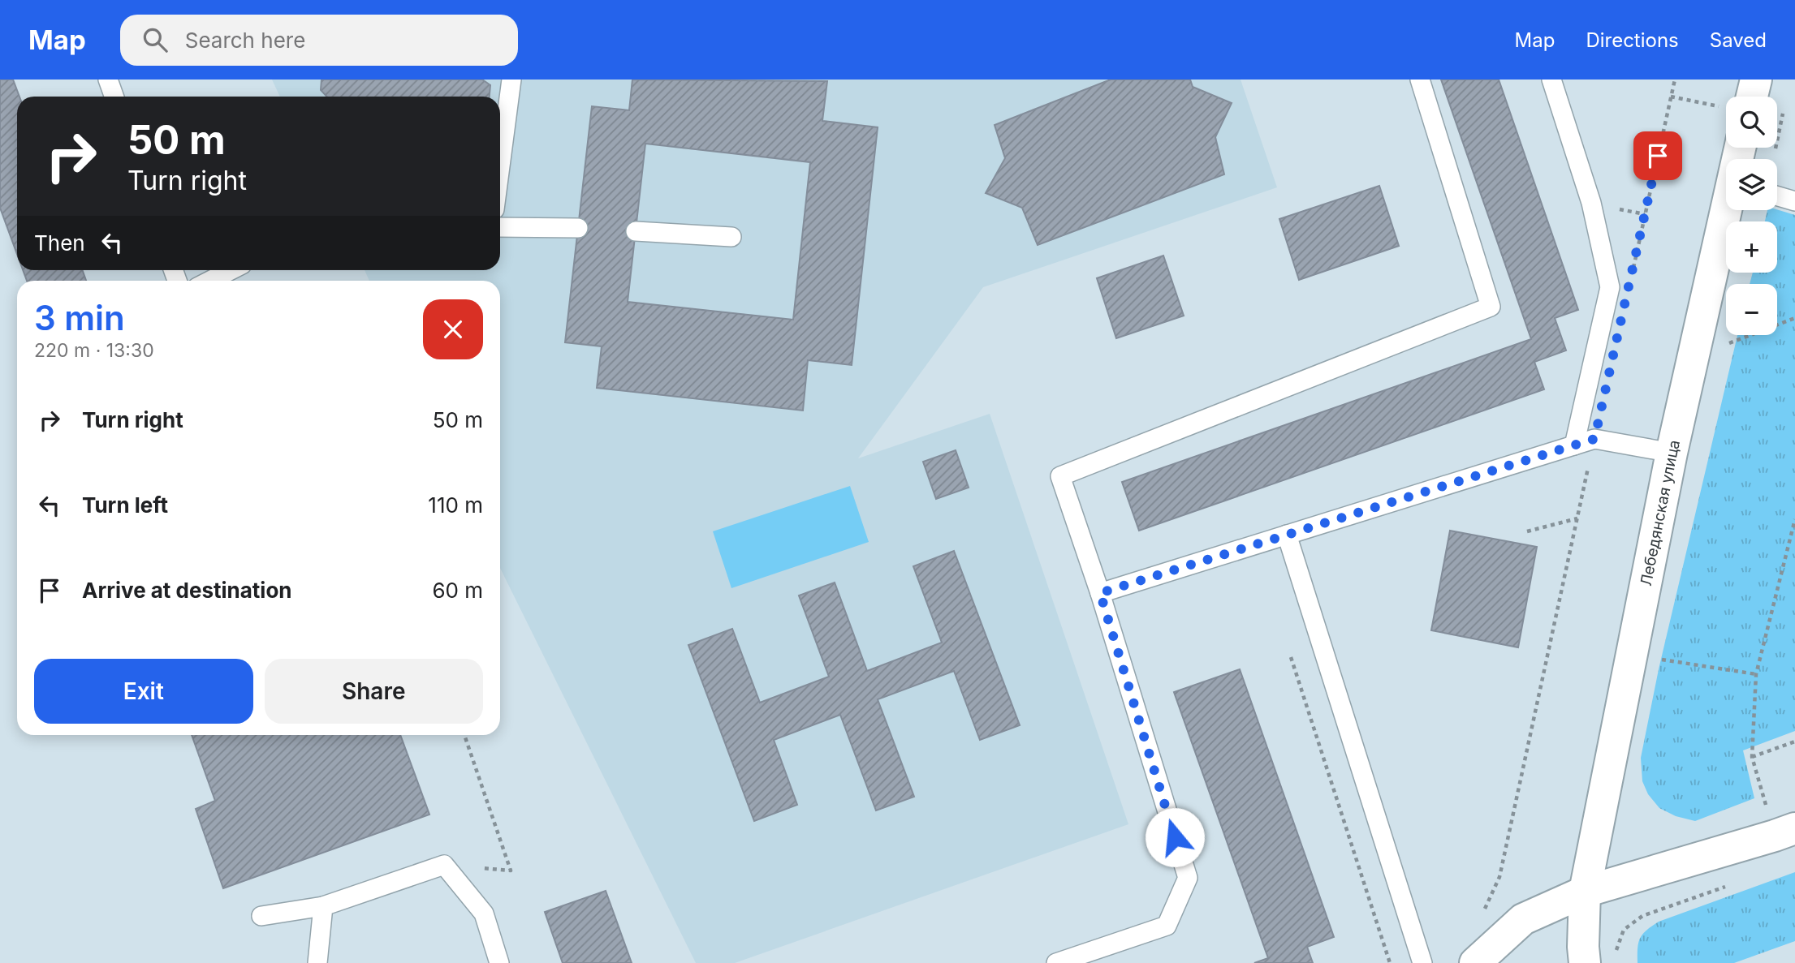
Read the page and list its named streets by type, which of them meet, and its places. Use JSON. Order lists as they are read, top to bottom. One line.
{"streets":{"street":["Лебедянская улица"]},"page":{"header":"Map","search":"Search here","nav":["Map","Directions","Saved"],"map_buttons":["+","−"],"turn":["50 m","Turn right"],"then":"Then","heading":["3 min","220 m · 13:30"],"list":[{"name":"Turn right","value":"50 m"},{"name":"Turn left","value":"110 m"},{"name":"Arrive at destination","value":"60 m"}],"buttons":["Exit","Share"]}}
